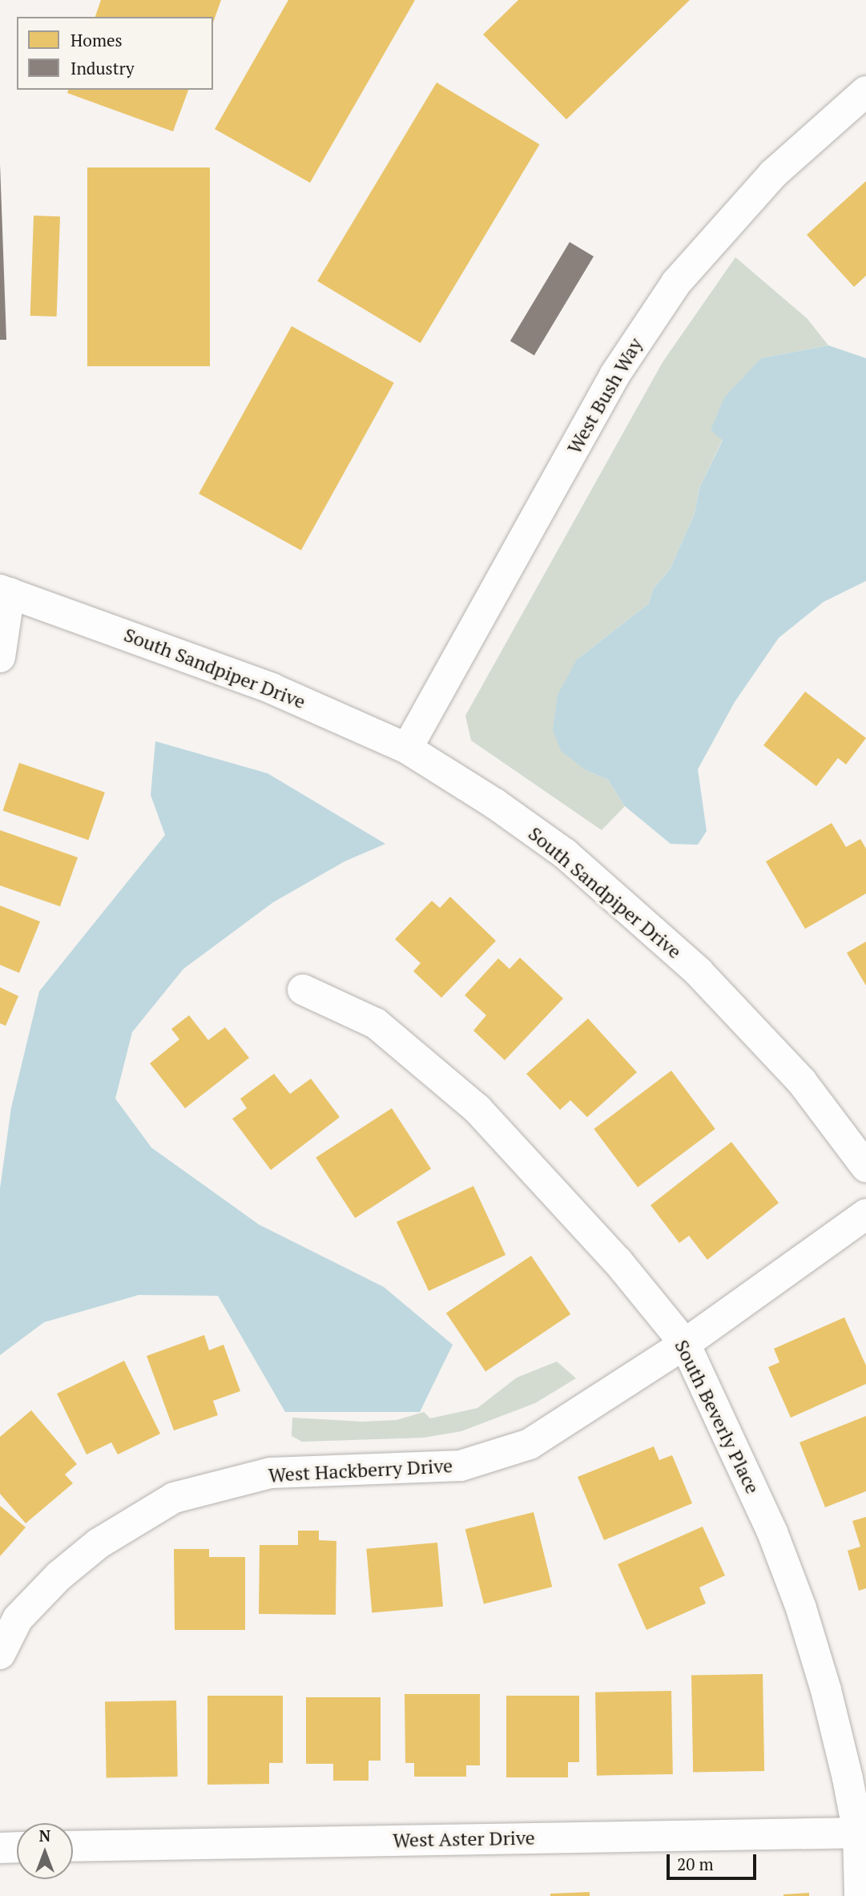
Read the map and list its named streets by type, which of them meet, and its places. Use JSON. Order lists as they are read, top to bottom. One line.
{"streets":{"street":["West Bush Way","South Sandpiper Drive","South Beverly Place","West Hackberry Drive","West Aster Drive"]},"crossings":[["West Bush Way","South Sandpiper Drive"],["South Beverly Place","West Hackberry Drive"],["South Beverly Place","West Aster Drive"]],"legend":["Homes","Industry"],"scale_bar":"20 m","north":"top"}
